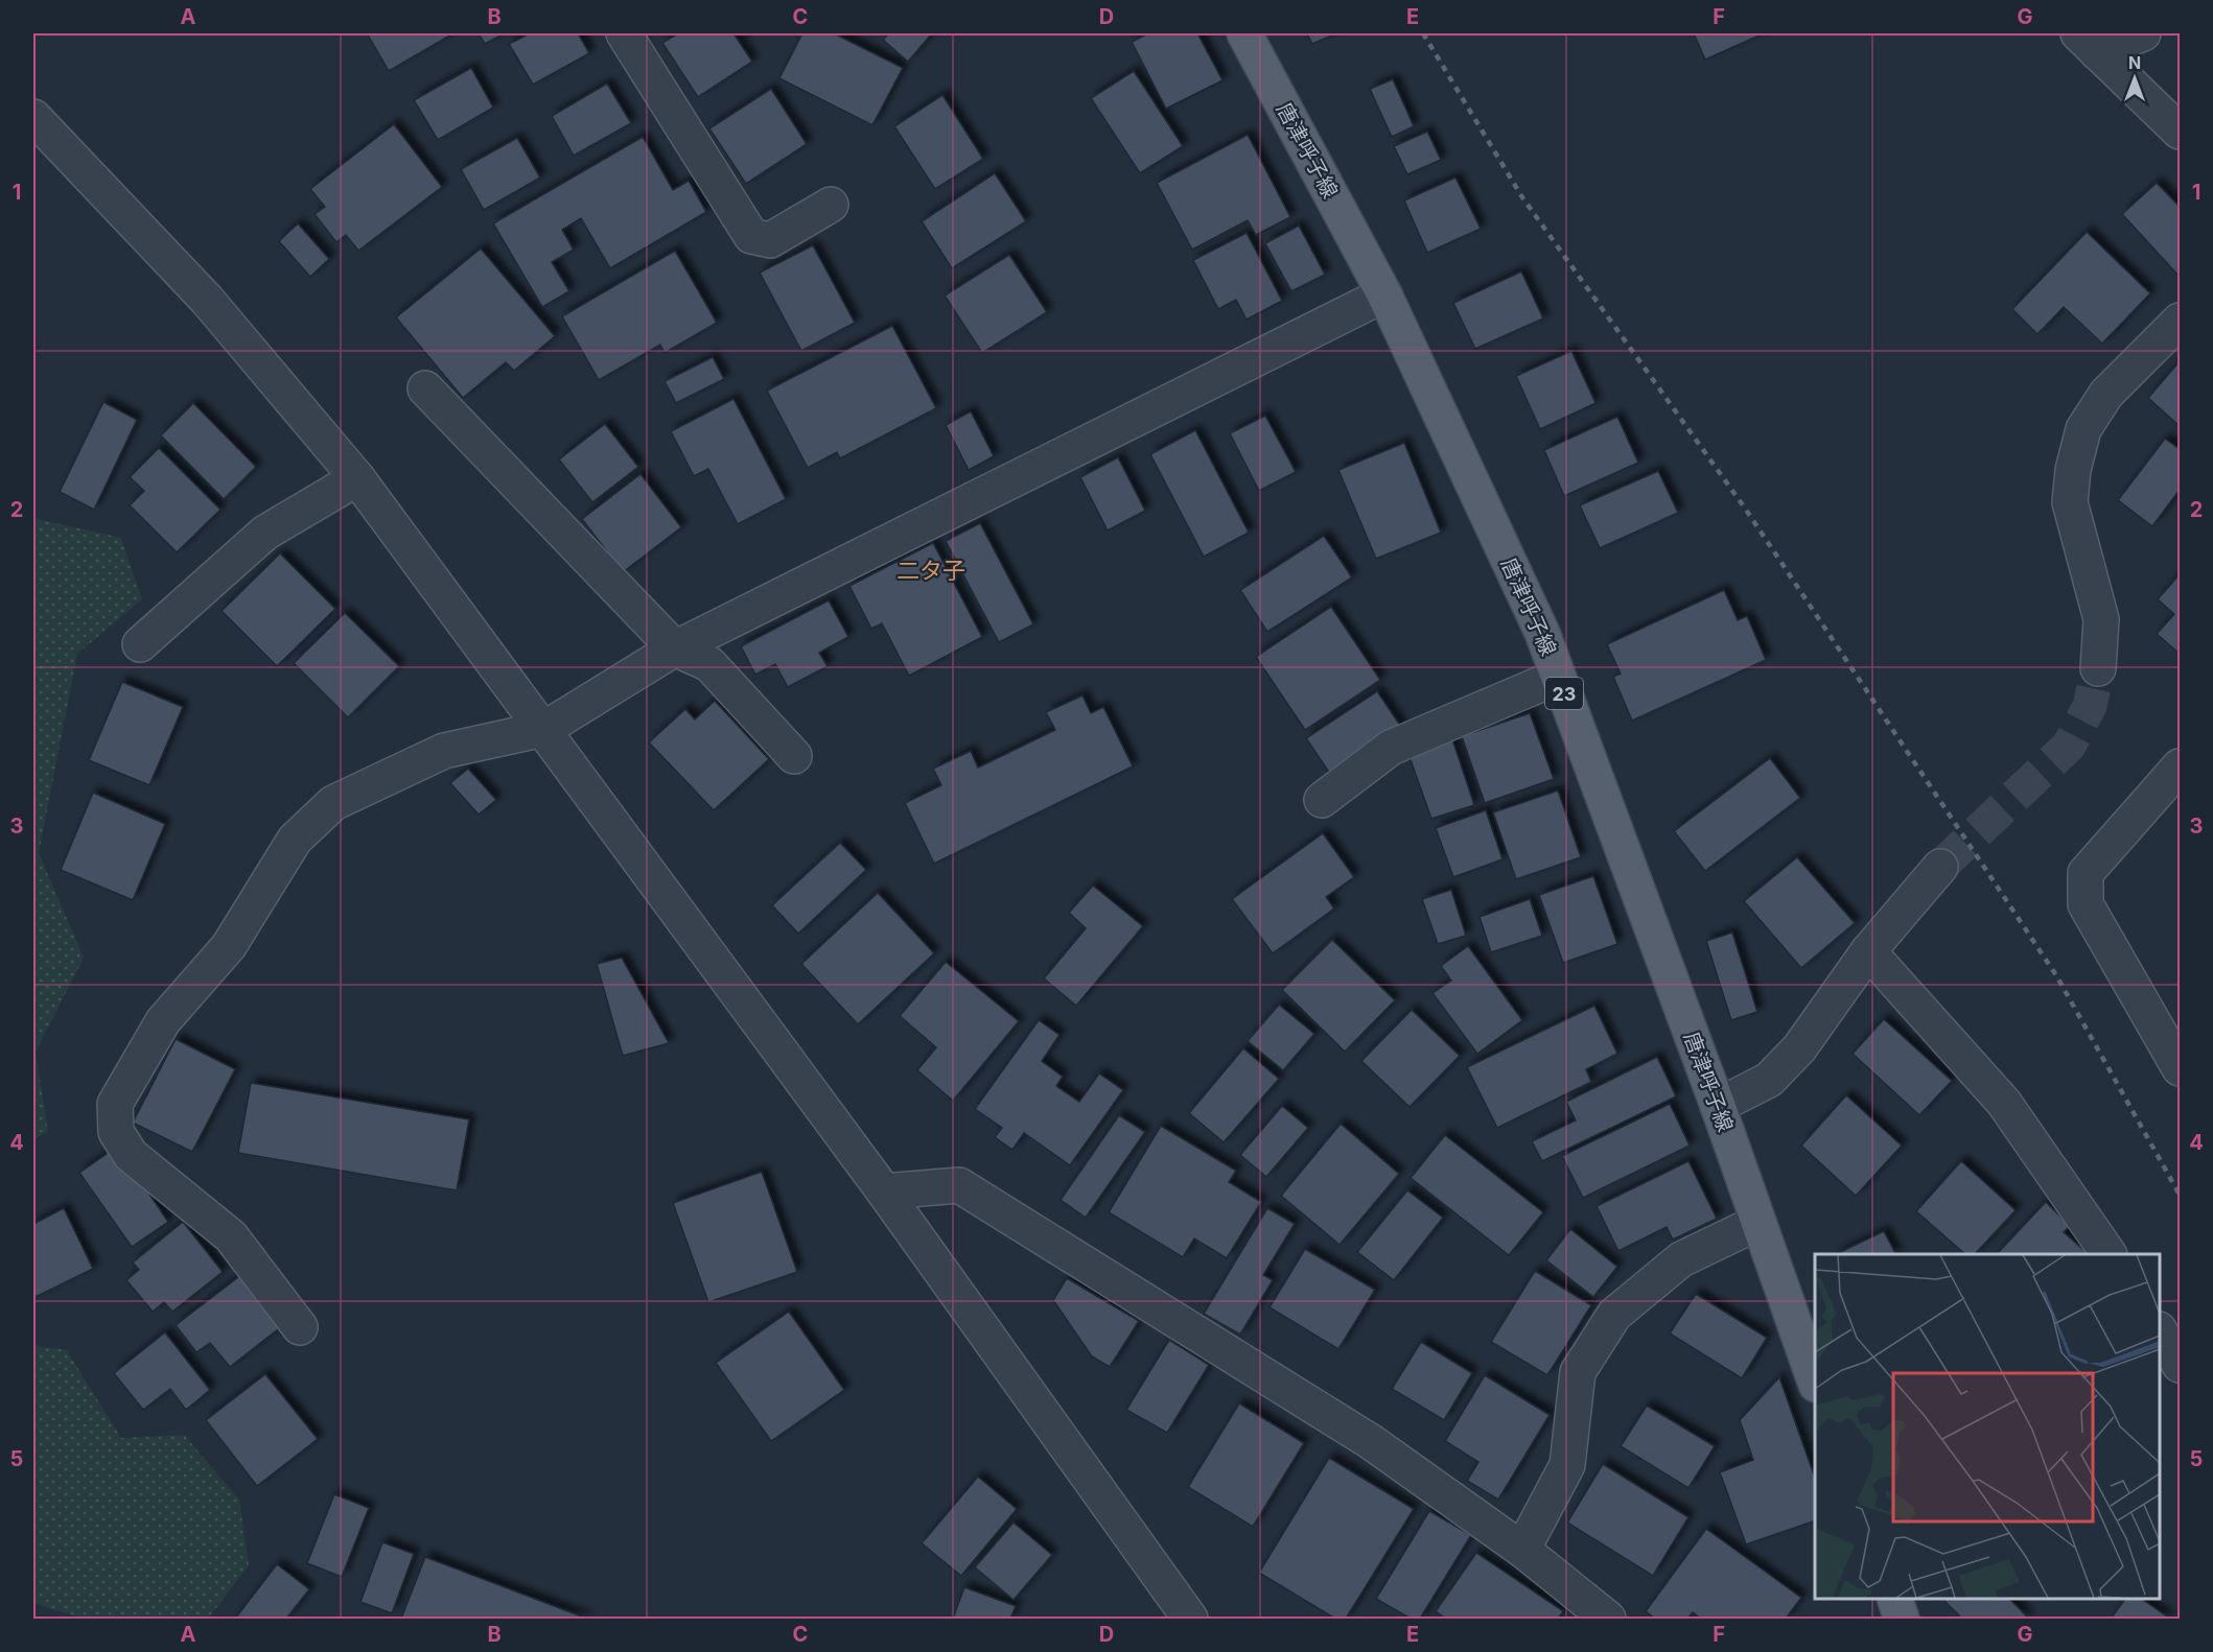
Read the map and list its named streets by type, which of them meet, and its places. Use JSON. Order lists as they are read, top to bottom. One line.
{"streets":{"main road":["唐津呼子線","23"]},"districts":["二タ子"],"north":"top","grid":{"columns":["A","B","C","D","E","F","G"],"rows":["1","2","3","4","5"]}}
